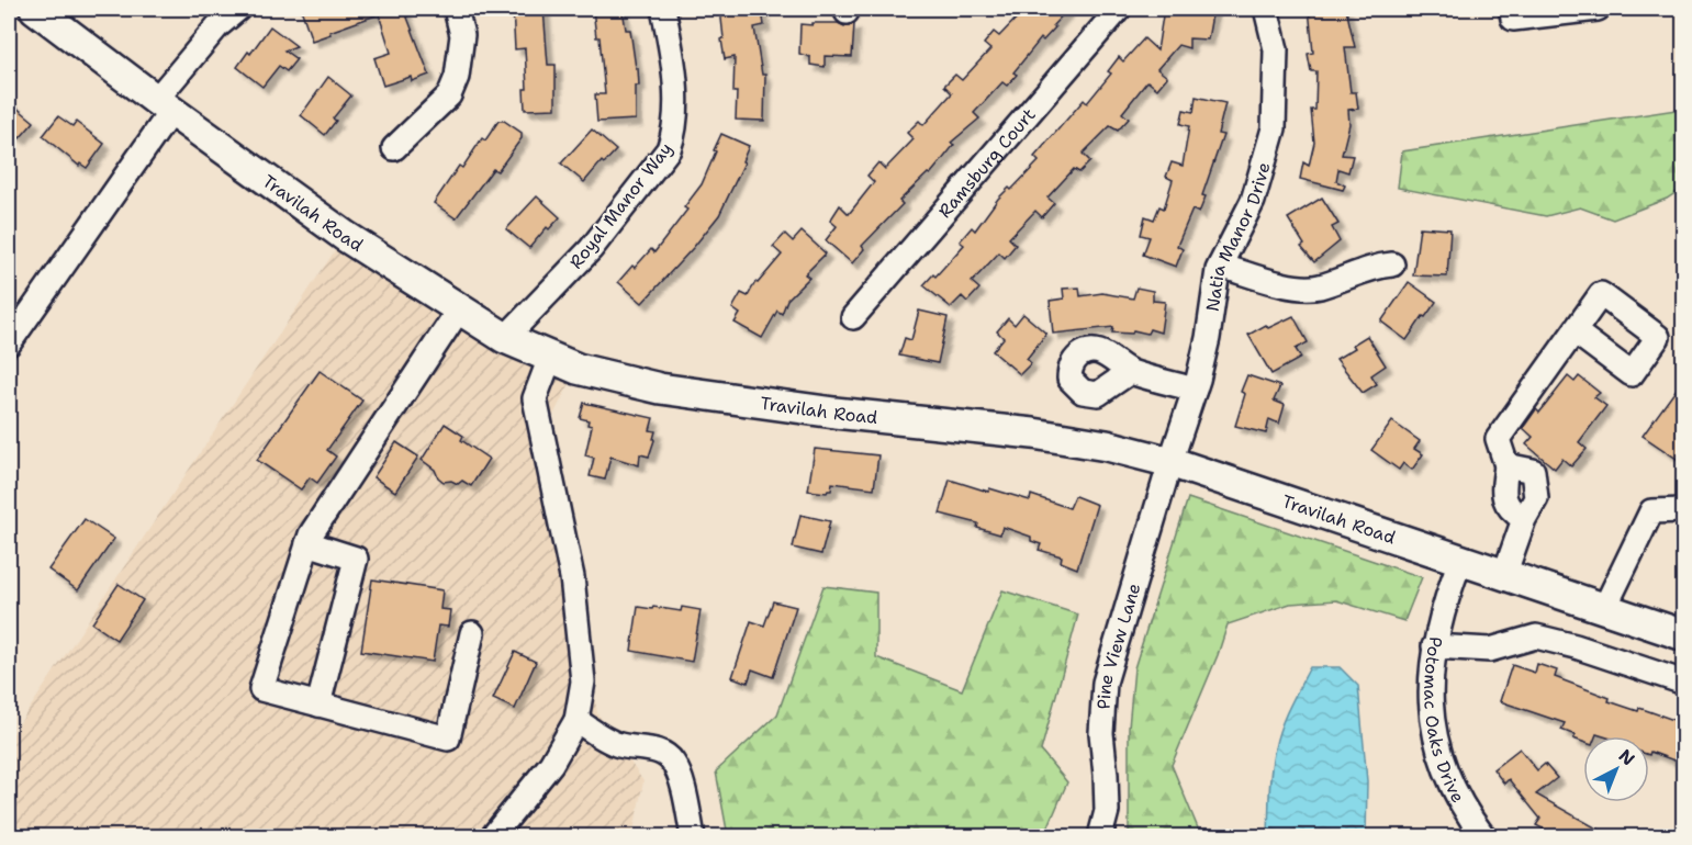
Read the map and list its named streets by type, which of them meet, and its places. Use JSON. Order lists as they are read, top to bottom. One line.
{"streets":{"main road":["Travilah Road"],"street":["Ramsburg Court","Royal Manor Way","Natia Manor Drive","Pine View Lane","Potomac Oaks Drive"]},"crossings":[["Royal Manor Way","Travilah Road"],["Travilah Road","Natia Manor Drive"],["Travilah Road","Pine View Lane"],["Travilah Road","Potomac Oaks Drive"],["Natia Manor Drive","Pine View Lane"]],"north":"top right"}
